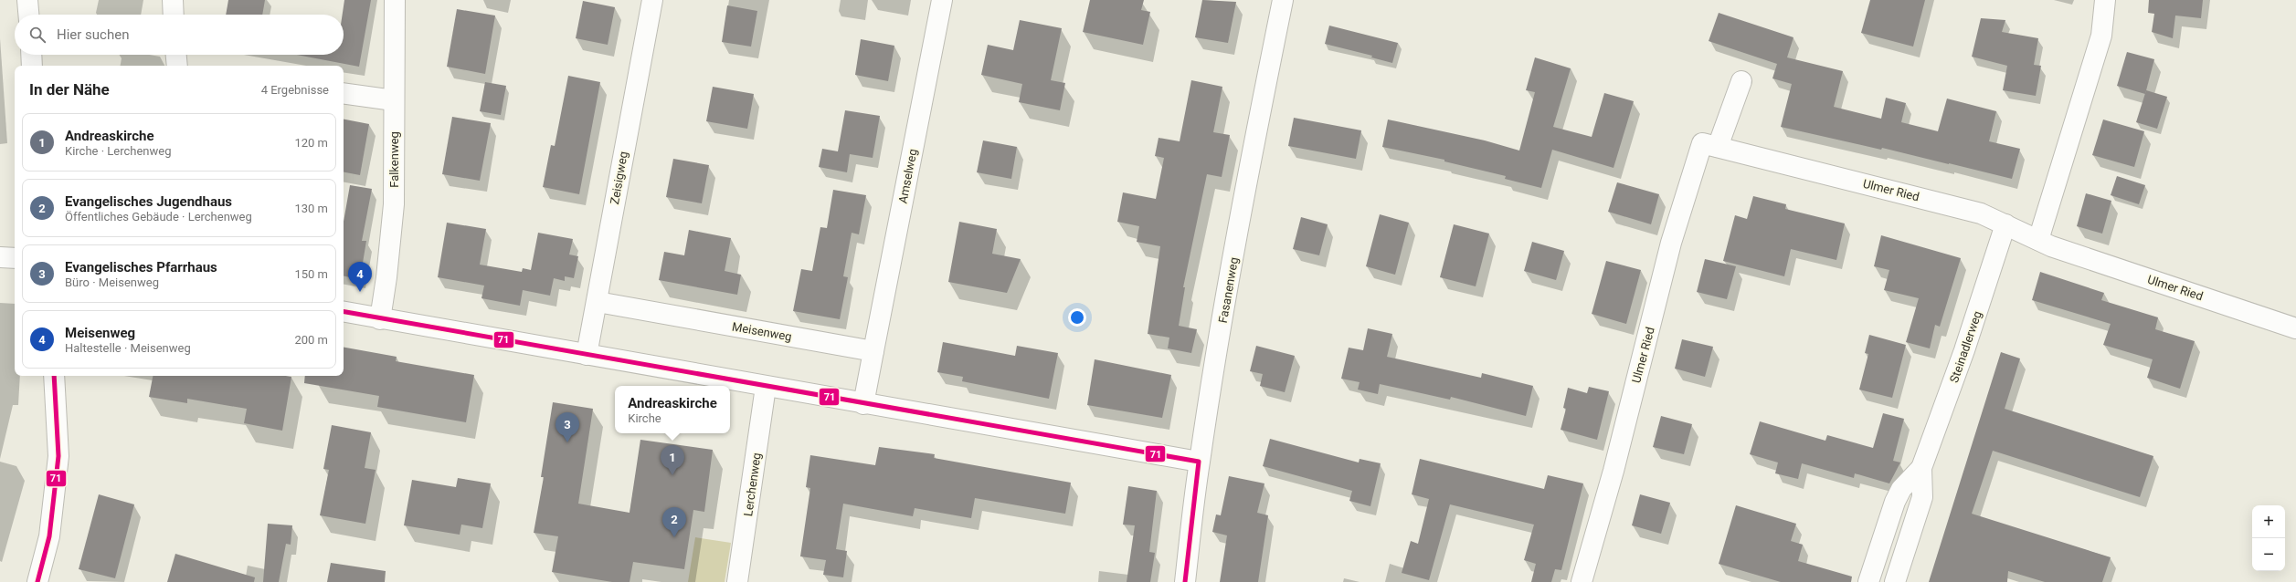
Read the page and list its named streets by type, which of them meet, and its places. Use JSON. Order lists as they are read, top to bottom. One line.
{"streets":{"street":["Falkenweg","Amselweg","Zeisigweg","Ulmer Ried","Fasanenweg","Meisenweg","Steinadlerweg","Lerchenweg"]},"crossings":[["Amselweg","Meisenweg"],["Zeisigweg","Meisenweg"],["Ulmer Ried","Steinadlerweg"]],"lines":["transit line 71"],"page":{"search":"Hier suchen","heading":["In der Nähe","4 Ergebnisse"],"list":[{"mark":"1","name":"Andreaskirche","note":"Kirche · Lerchenweg","value":"120 m"},{"mark":"2","name":"Evangelisches Jugendhaus","note":"Öffentliches Gebäude · Lerchenweg","value":"130 m"},{"mark":"3","name":"Evangelisches Pfarrhaus","note":"Büro · Meisenweg","value":"150 m"},{"mark":"4","name":"Meisenweg","note":"Haltestelle · Meisenweg","value":"200 m"}],"pins":["4","3","1","2"],"popup":["Andreaskirche","Kirche"],"map_buttons":["+","−"]}}
